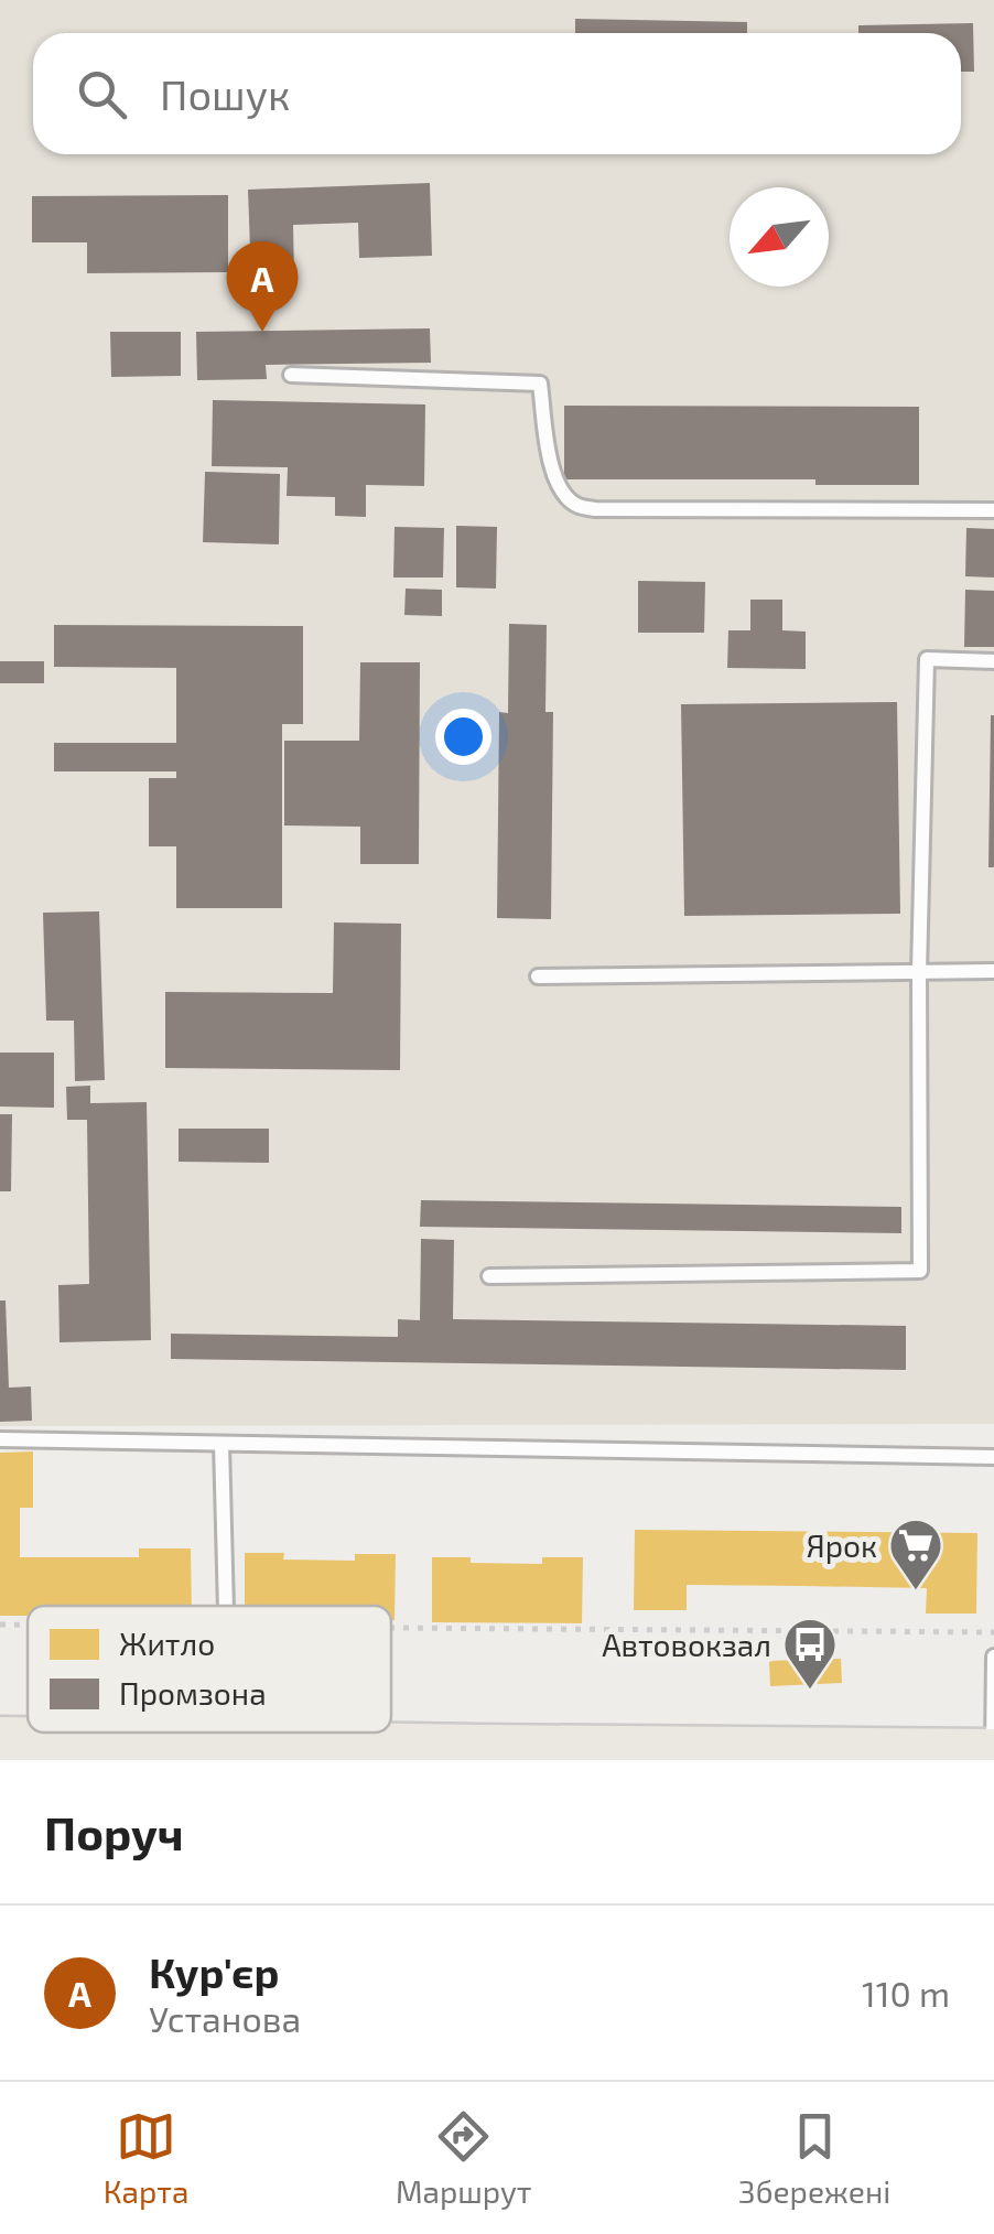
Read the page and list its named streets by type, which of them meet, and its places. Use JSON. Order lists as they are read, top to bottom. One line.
{"places":{"supermarket":["Ярок"],"bus stop":["Автовокзал"]},"legend":["Житло","Промзона"],"north":"bottom left","page":{"search":"Пошук","pins":"A","heading":"Поруч","list":[{"mark":"A","name":"Кур'єр","note":"Установа","value":"110 m"}],"nav":["Карта","Маршрут","Збережені"]}}
